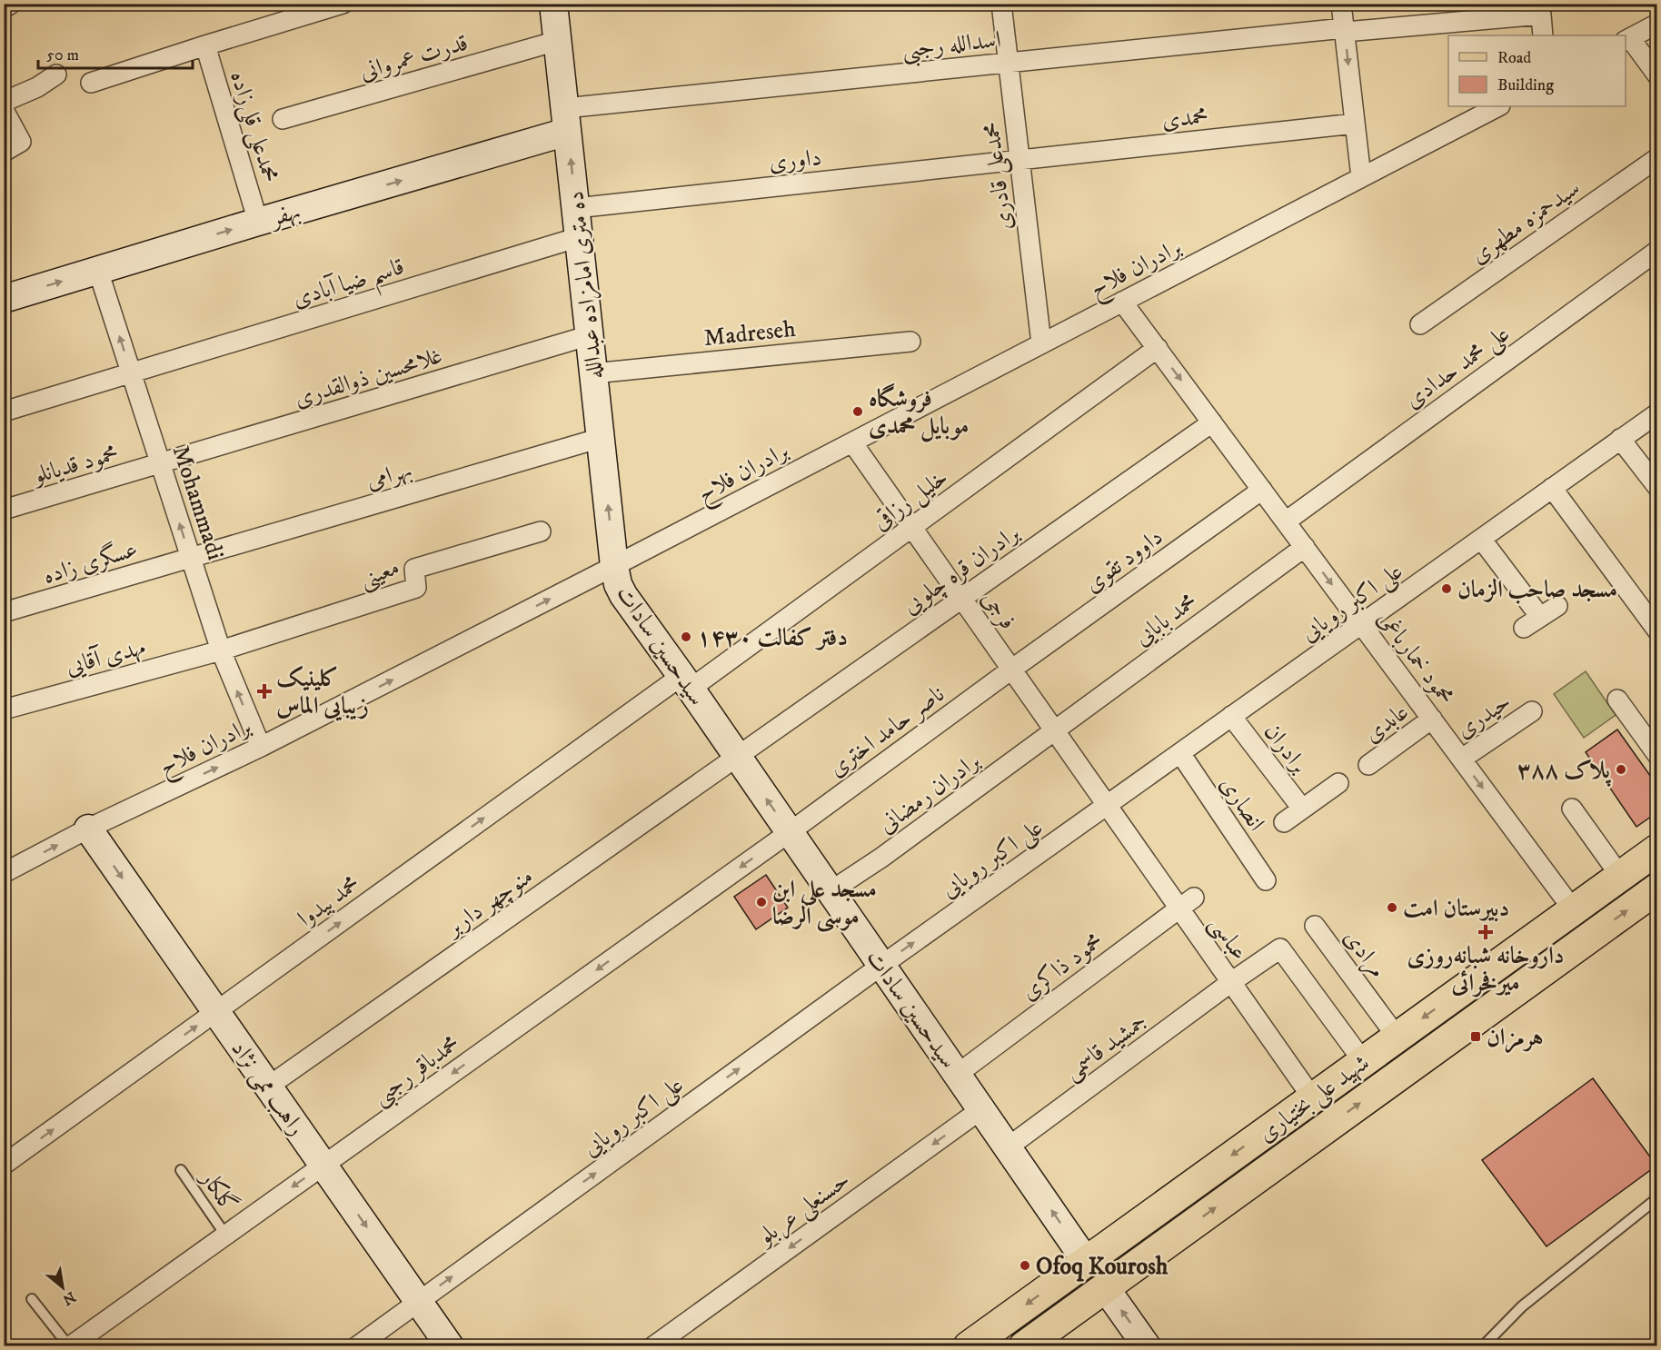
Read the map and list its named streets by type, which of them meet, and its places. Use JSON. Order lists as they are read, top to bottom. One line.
{"streets":{"main road":["بهفر","ده متری امامزاده عبدالله","سیدحسین سادات","راهب ممی نژاد","شهید علی بختیاری"],"street":["اسدالله رجبی","قدرت عمروانی","محمدی","محمدعلی قلی‌زاده","داوری","محمدعلی قادری","سیدحمزه مطهری","برادران فلاح","قاسم ضیا آبادی","Madreseh","علی محمد حدادی","غلامحسین ذوالقدری","محمود قدیانلو","بهرامی","خلیل رزاقی","Mohammadi","داوود تقوی","عسگری زاده","برادران قره چلویی","معینی","علی اکبر رویایی","فرجی","محمد بابایی","مهدی آقایی","محمود خمارباغی","حیدری","عابدی","ناصر حامد اختری","برادران","برادران رمضانی","انصاری","محمد بیدوا","منوچهر داربر","عباسی","مرادی","محمود ذاکری","جمشید قاسمی","محمدباقر رجبی","حسنعلی عربلو"],"lane":["گلکار"]},"crossings":[["اسدالله رجبی","محمدعلی قادری"],["اسدالله رجبی","بهفر"],["اسدالله رجبی","ده متری امامزاده عبدالله"],["قدرت عمروانی","ده متری امامزاده عبدالله"],["محمدی","داوری"],["محمدی","محمدعلی قادری"],["محمدعلی قلی‌زاده","بهفر"],["داوری","محمدعلی قادری"],["داوری","ده متری امامزاده عبدالله"],["محمدعلی قادری","برادران فلاح"],["بهفر","ده متری امامزاده عبدالله"],["بهفر","Mohammadi"],["برادران فلاح","ده متری امامزاده عبدالله"],["برادران فلاح","Mohammadi"],["برادران فلاح","فرجی"],["برادران فلاح","سیدحسین سادات"],["برادران فلاح","محمود خمارباغی"],["برادران فلاح","راهب ممی نژاد"],["قاسم ضیا آبادی","ده متری امامزاده عبدالله"],["قاسم ضیا آبادی","Mohammadi"],["ده متری امامزاده عبدالله","Madreseh"],["ده متری امامزاده عبدالله","غلامحسین ذوالقدری"],["ده متری امامزاده عبدالله","بهرامی"],["ده متری امامزاده عبدالله","سیدحسین سادات"],["علی محمد حدادی","محمود خمارباغی"],["غلامحسین ذوالقدری","محمود قدیانلو"],["غلامحسین ذوالقدری","Mohammadi"],["محمود قدیانلو","Mohammadi"],["بهرامی","Mohammadi"],["بهرامی","عسگری زاده"],["خلیل رزاقی","فرجی"],["خلیل رزاقی","سیدحسین سادات"],["خلیل رزاقی","محمود خمارباغی"],["خلیل رزاقی","محمد بیدوا"],["Mohammadi","عسگری زاده"],["Mohammadi","معینی"],["Mohammadi","مهدی آقایی"],["داوود تقوی","فرجی"],["داوود تقوی","محمود خمارباغی"],["داوود تقوی","ناصر حامد اختری"],["برادران قره چلویی","فرجی"],["برادران قره چلویی","سیدحسین سادات"],["برادران قره چلویی","محمود خمارباغی"],["برادران قره چلویی","منوچهر داربر"],["معینی","مهدی آقایی"],["علی اکبر رویایی","فرجی"],["علی اکبر رویایی","سیدحسین سادات"],["علی اکبر رویایی","محمود خمارباغی"],["علی اکبر رویایی","برادران"],["علی اکبر رویایی","انصاری"],["علی اکبر رویایی","عباسی"],["علی اکبر رویایی","راهب ممی نژاد"],["فرجی","محمد بابایی"],["فرجی","ناصر حامد اختری"],["فرجی","برادران رمضانی"],["فرجی","عباسی"],["محمد بابایی","محمود خمارباغی"],["محمد بابایی","برادران رمضانی"],["سیدحسین سادات","ناصر حامد اختری"],["سیدحسین سادات","برادران رمضانی"],["سیدحسین سادات","محمد بیدوا"],["سیدحسین سادات","منوچهر داربر"],["سیدحسین سادات","محمود ذاکری"],["سیدحسین سادات","جمشید قاسمی"],["سیدحسین سادات","محمدباقر رجبی"],["سیدحسین سادات","شهید علی بختیاری"],["سیدحسین سادات","حسنعلی عربلو"],["محمود خمارباغی","حیدری"],["محمود خمارباغی","عابدی"],["محمود خمارباغی","شهید علی بختیاری"],["ناصر حامد اختری","محمدباقر رجبی"],["محمد بیدوا","راهب ممی نژاد"],["منوچهر داربر","راهب ممی نژاد"],["عباسی","محمود ذاکری"],["عباسی","جمشید قاسمی"],["عباسی","شهید علی بختیاری"],["مرادی","شهید علی بختیاری"],["جمشید قاسمی","شهید علی بختیاری"],["محمدباقر رجبی","راهب ممی نژاد"],["محمدباقر رجبی","گلکار"]],"one_way":["بهفر","برادران فلاح","ده متری امامزاده عبدالله","Mohammadi","علی اکبر رویایی","محمد بیدوا","محمدباقر رجبی","راهب ممی نژاد","حسنعلی عربلو"],"places":{"other":["فروشگاه موبایل محمدی","مسجد صاحب الزمان","دفتر کفالت ۱۴۳۰","پلاک ۳۸۸","مسجد علی ابن موسی الرضا","دبیرستان امت","Ofoq Kourosh"],"health":["کلینیک زیبایی الماس","داروخانه شبانه‌روزی میرفخرائی"],"transit":["هرمزان"]},"legend":["Road","Building"],"scale_bar":"50 m","north":"bottom right"}
